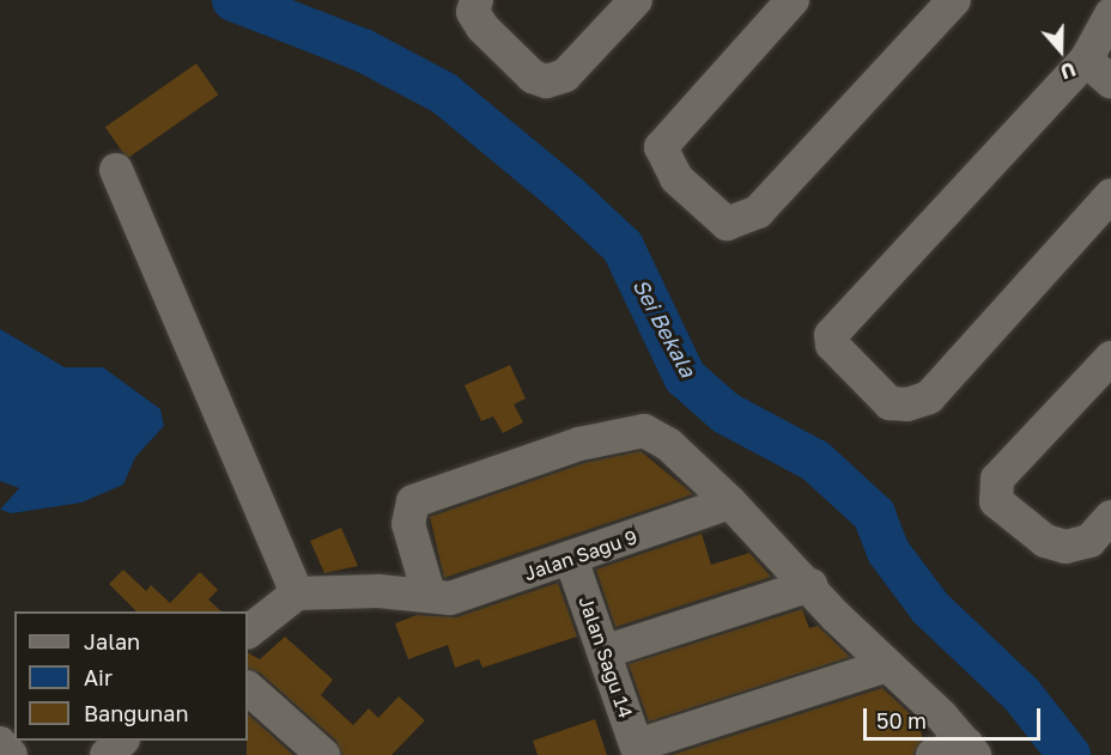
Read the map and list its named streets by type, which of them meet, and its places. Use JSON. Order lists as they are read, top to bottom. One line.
{"streets":{"street":["Jalan Sagu 9","Jalan Sagu 14"]},"crossings":[["Jalan Sagu 9","Jalan Sagu 14"]],"water":["Sei Bekala"],"legend":["Jalan","Air","Bangunan"],"scale_bar":"50 m","north":"bottom"}
